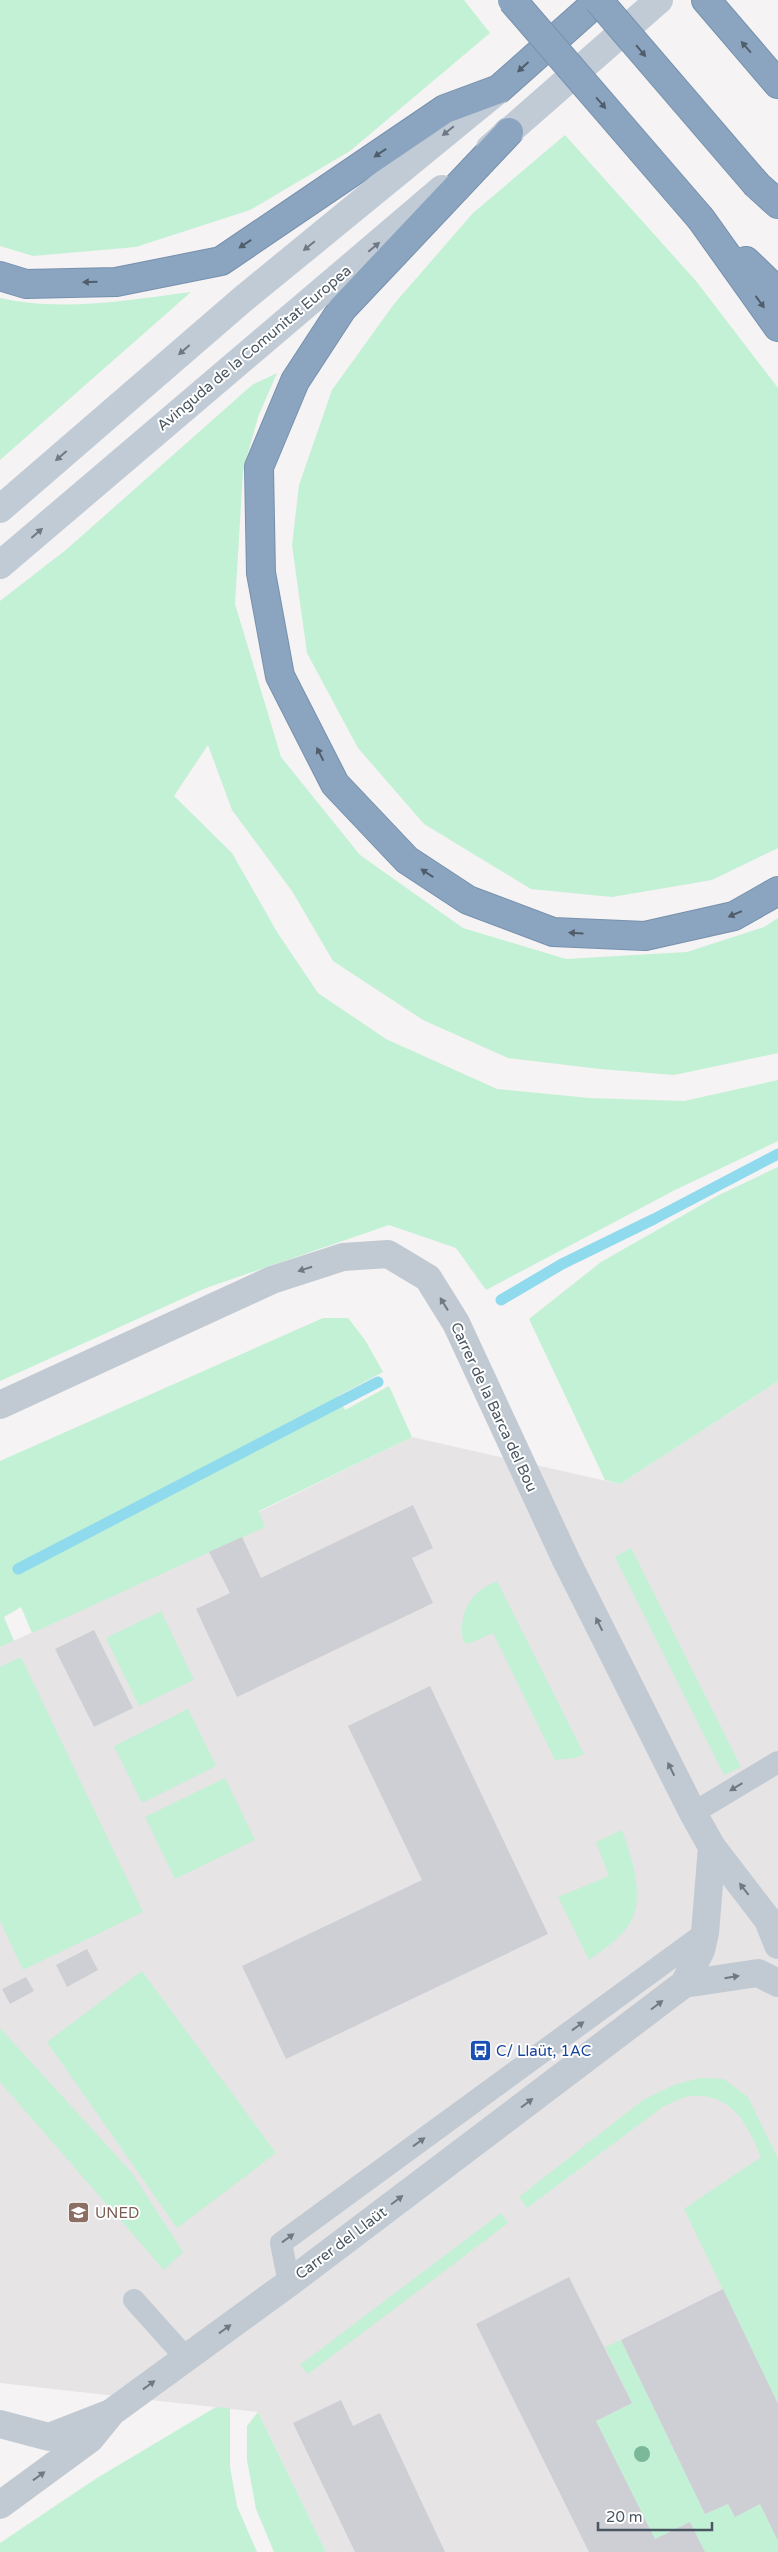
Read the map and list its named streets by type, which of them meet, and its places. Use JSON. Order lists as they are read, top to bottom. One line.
{"streets":{"main road":["Avinguda de la Comunitat Europea"],"street":["Carrer de la Barca del Bou","Carrer del Llaüt"]},"crossings":[["Carrer de la Barca del Bou","Carrer del Llaüt"]],"one_way":["Carrer del Llaüt"],"places":{"bus stop":["C/ Llaüt, 1AC"],"school or university":["UNED"]},"scale_bar":"20 m"}
